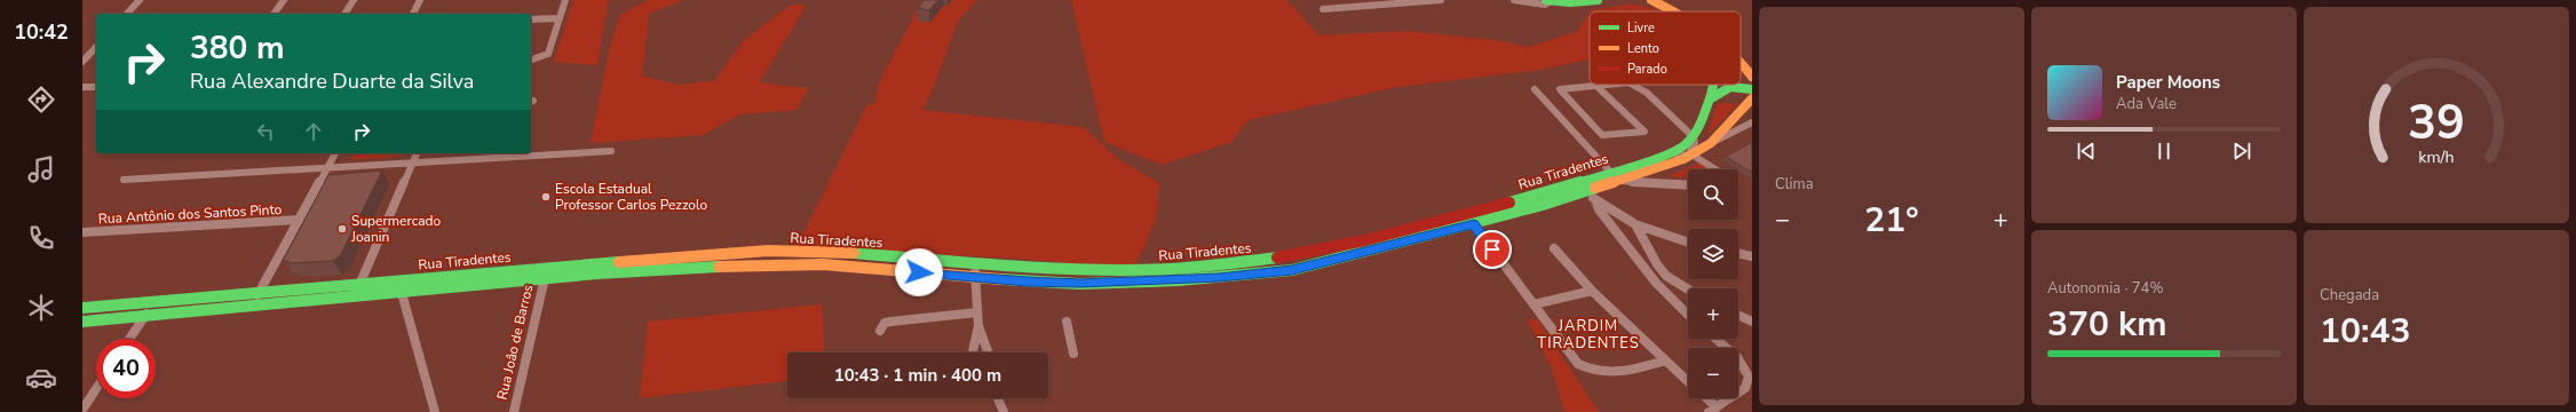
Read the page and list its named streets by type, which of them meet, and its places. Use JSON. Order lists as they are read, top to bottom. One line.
{"streets":{"street":["Rua Tiradentes","Rua Antônio dos Santos Pinto","Rua Joâo de Barros"]},"crossings":[["Rua Tiradentes","Rua Joâo de Barros"]],"districts":["JARDIM TIRADENTES"],"places":["Escola Estadual Professor Carlos Pezzolo","Supermercado Joanin"],"legend":["Livre","Lento","Parado"],"page":{"tabs":"10:42","tile":["Clima",["Autonomia · 74%","370 km"],["Chegada","10:43"]],"turn":["380 m","Rua Alexandre Duarte da Silva"],"song":["Paper Moons","Ada Vale"],"map_buttons":["+","−"],"heat":["−","21°","+"],"limit":"40","trip":"10:43 · 1 min · 400 m","gauge":["39","km/h"]}}
